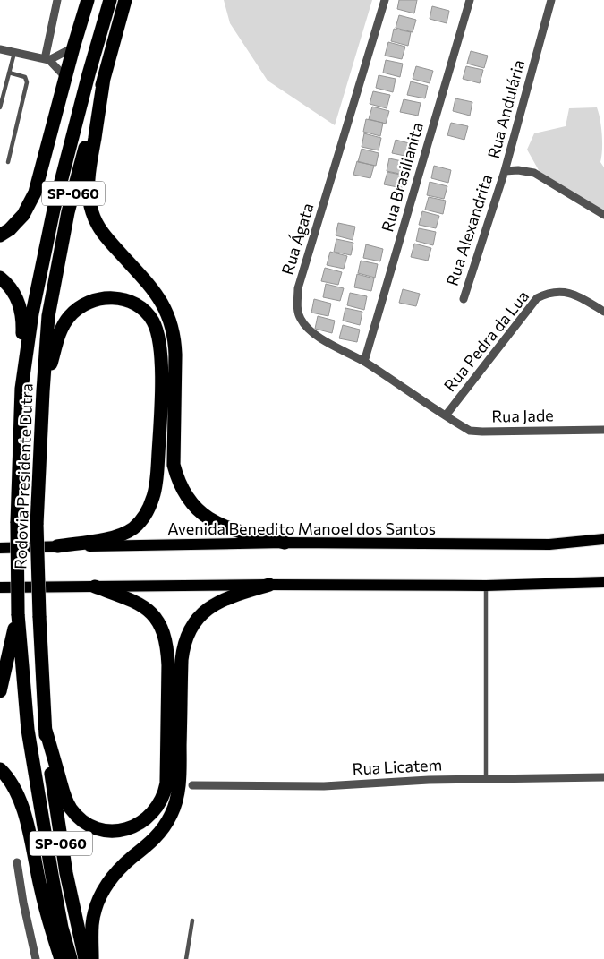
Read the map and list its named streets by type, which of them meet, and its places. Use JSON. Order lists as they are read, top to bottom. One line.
{"streets":{"highway":["SP-060","Rodovia Presidente Dutra"],"main road":["Avenida Benedito Manoel dos Santos"],"street":["Rua Andulária","Rua Brasilianita","Rua Alexandrita","Rua Ágata","Rua Pedra da Lua","Rua Jade","Rua Licatem"]},"crossings":[["Rua Andulária","Rua Alexandrita"],["Rua Brasilianita","Rua Ágata"],["Rua Ágata","Rua Pedra da Lua"],["Rua Ágata","Rua Jade"],["Rua Pedra da Lua","Rua Jade"]]}
